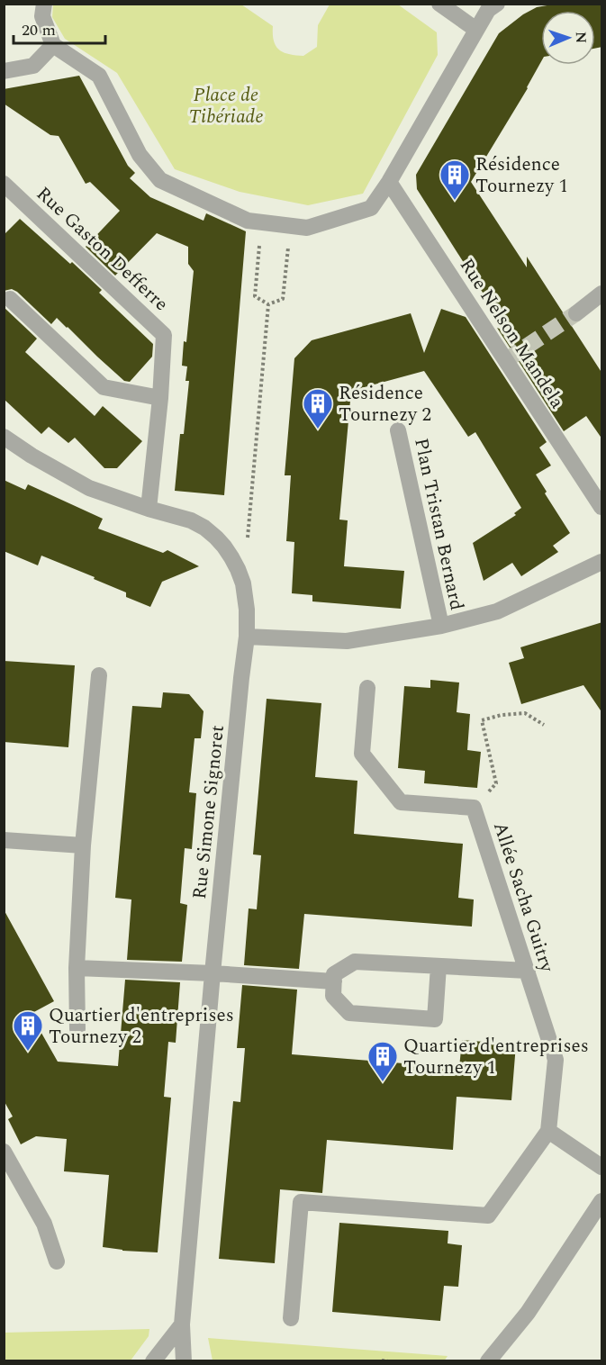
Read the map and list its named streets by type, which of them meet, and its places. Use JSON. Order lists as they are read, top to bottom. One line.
{"streets":{"street":["Rue Gaston Defferre","Rue Nelson Mandela","Plan Tristan Bernard","Rue Simone Signoret","Allée Sacha Guitry"]},"crossings":[["Rue Gaston Defferre","Rue Simone Signoret"]],"parks":["Place de Tibériade"],"places":{"building":["Résidence Tournezy 1","Résidence Tournezy 2","Quartier d'entreprises Tournezy 2","Quartier d'entreprises Tournezy 1"]},"scale_bar":"20 m","north":"right"}
